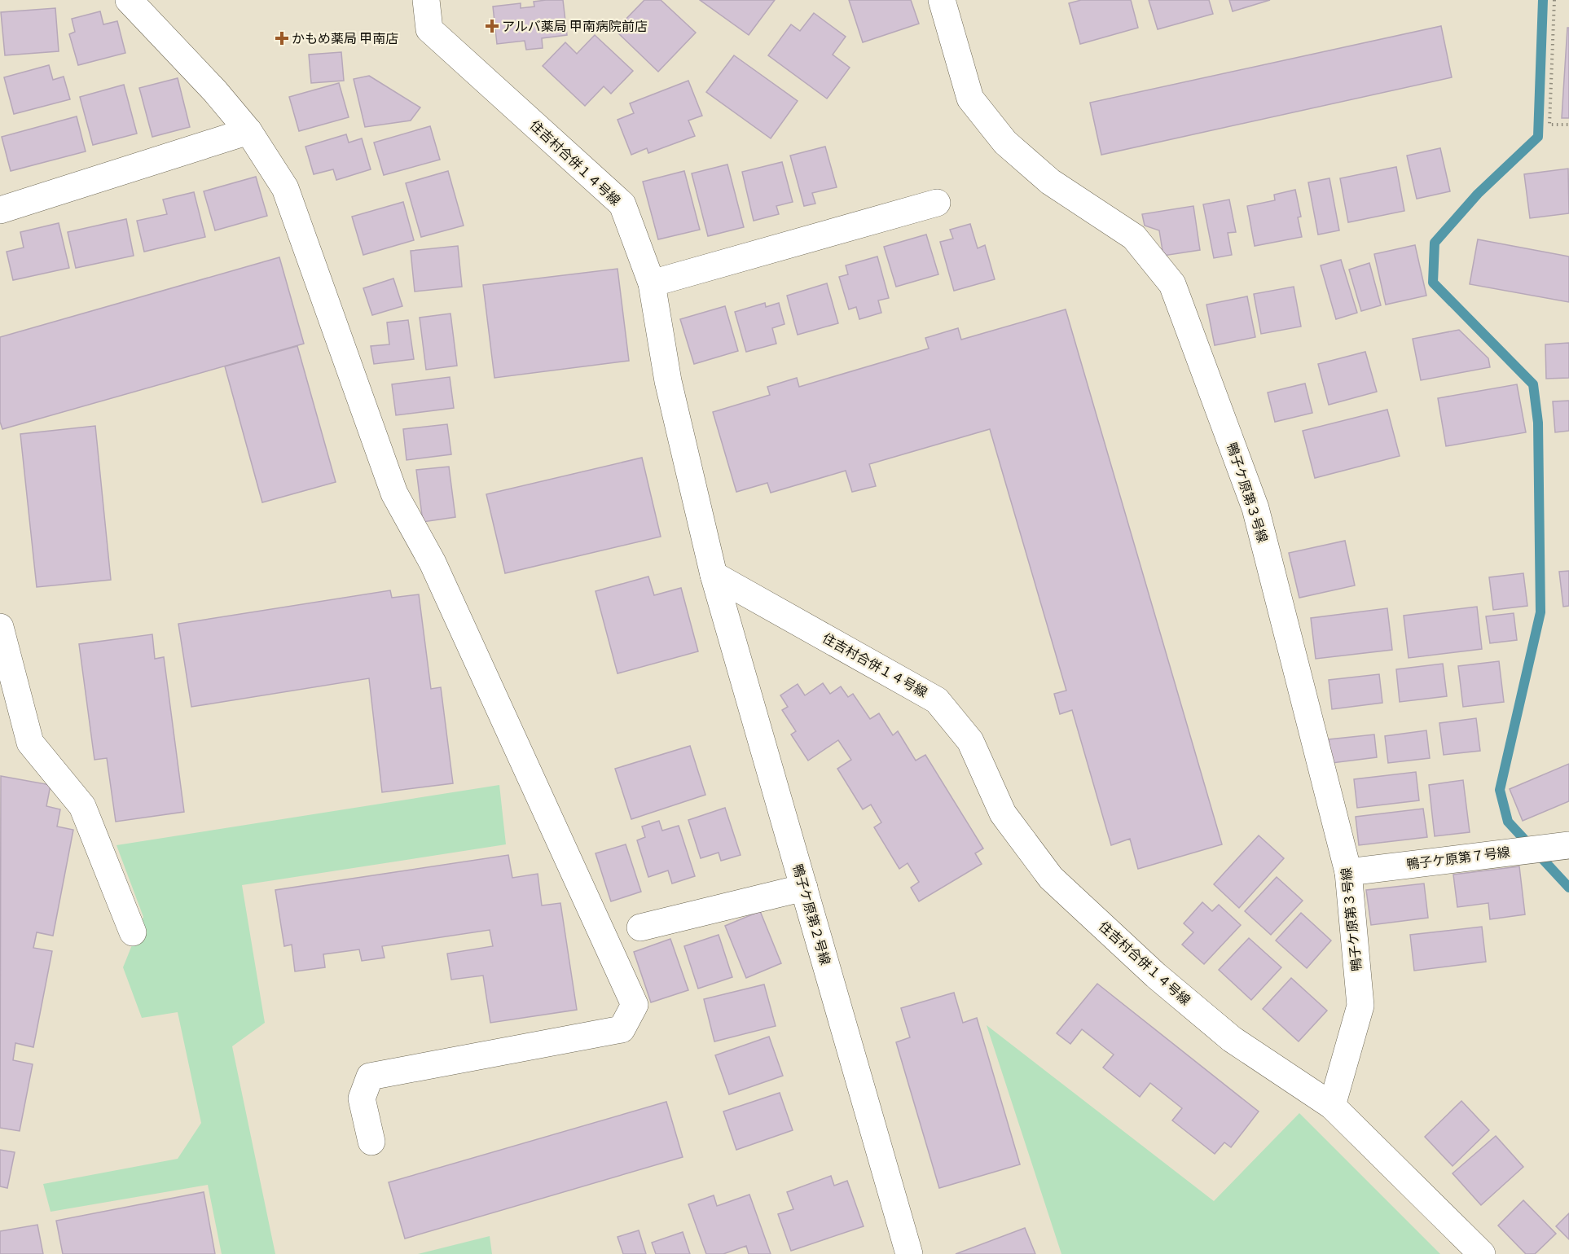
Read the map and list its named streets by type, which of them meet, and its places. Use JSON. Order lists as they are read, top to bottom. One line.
{"streets":{"street":["住吉村合併１４号線","鴨子ケ原第３号線","鴨子ケ原第７号線","鴨子ケ原第２号線"]},"crossings":[["住吉村合併１４号線","鴨子ケ原第３号線"],["住吉村合併１４号線","鴨子ケ原第２号線"],["鴨子ケ原第３号線","鴨子ケ原第７号線"]],"places":{"health":["アルバ薬局 甲南病院前店","かもめ薬局 甲南店"]}}
